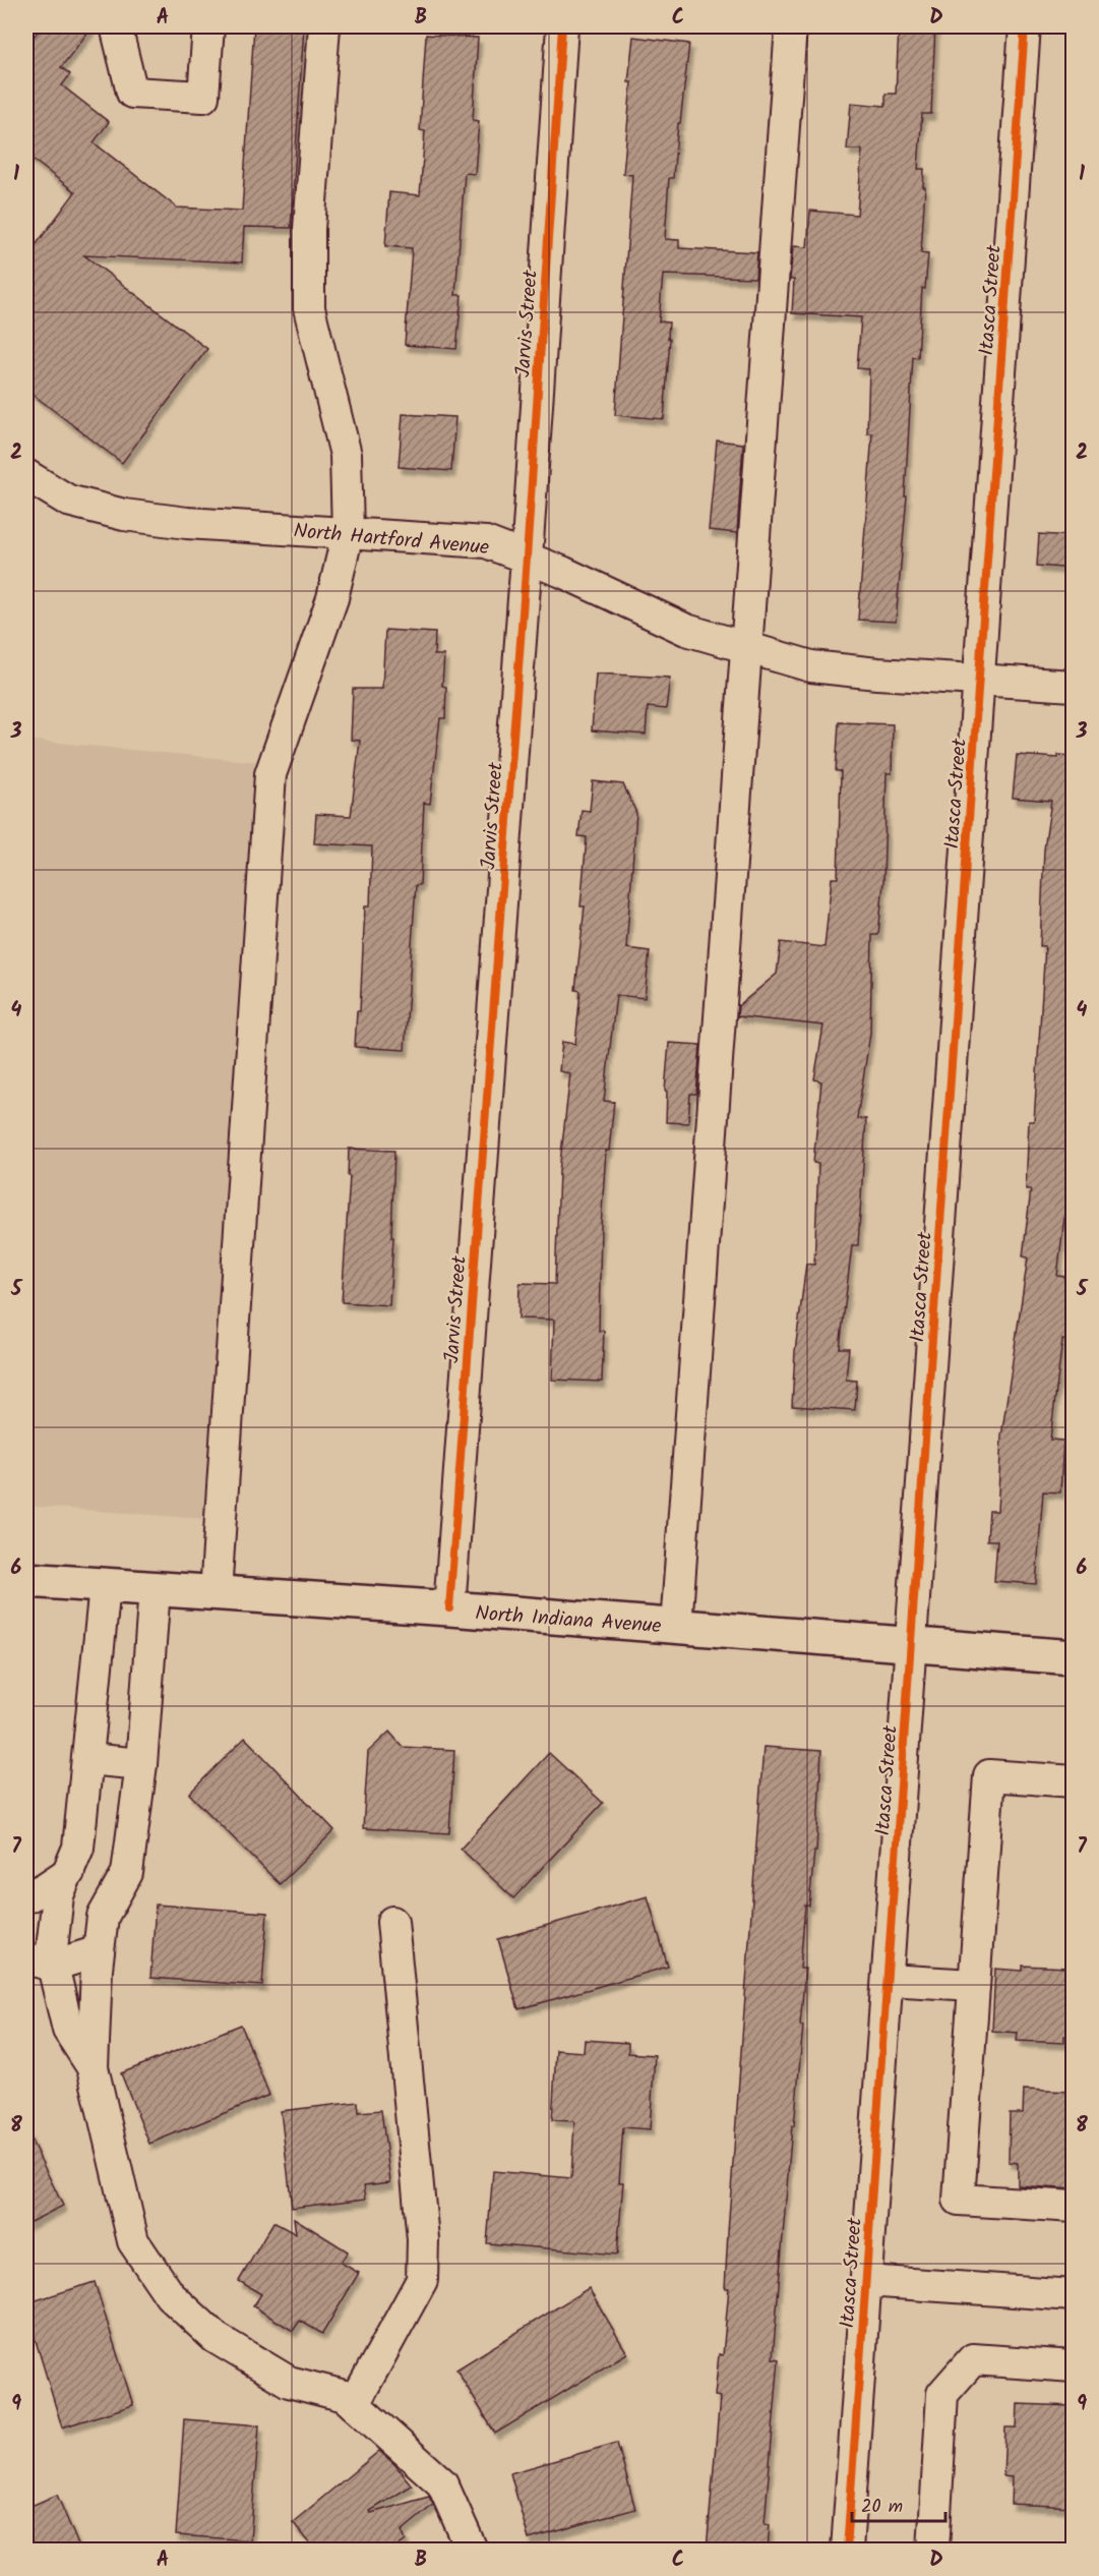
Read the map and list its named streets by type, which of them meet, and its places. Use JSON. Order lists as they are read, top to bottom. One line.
{"streets":{"main road":["North Indiana Avenue"],"street":["Itasca Street","Jarvis Street","North Hartford Avenue"]},"crossings":[["Itasca Street","North Hartford Avenue"],["Itasca Street","North Indiana Avenue"],["Jarvis Street","North Hartford Avenue"],["Jarvis Street","North Indiana Avenue"]],"scale_bar":"20 m","grid":{"columns":["A","B","C","D"],"rows":["1","2","3","4","5","6","7","8","9"]}}
